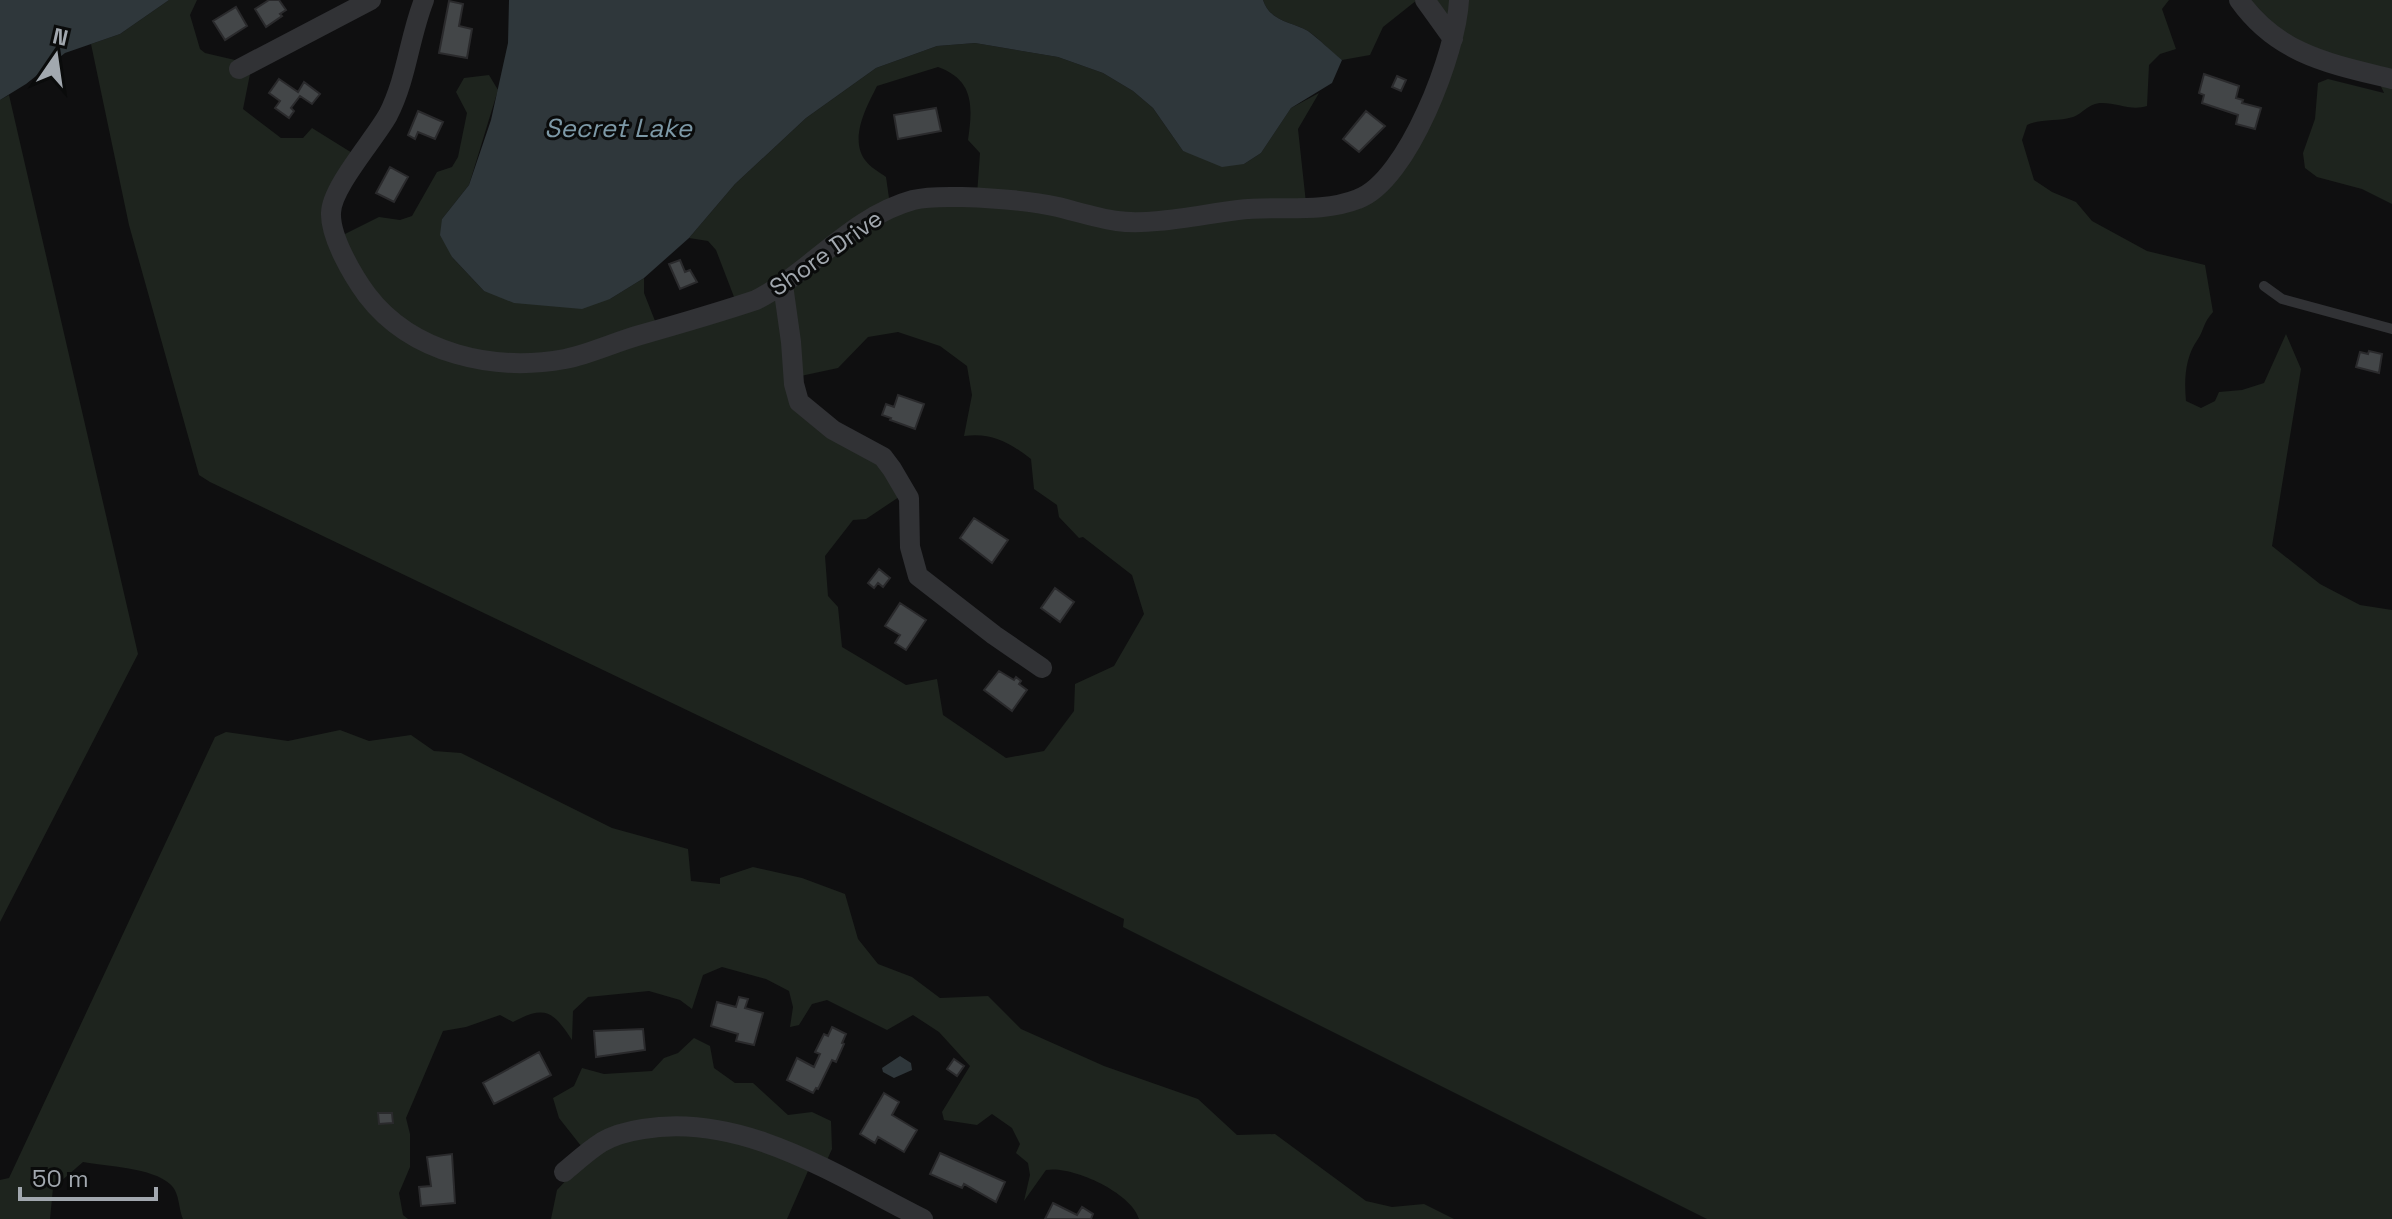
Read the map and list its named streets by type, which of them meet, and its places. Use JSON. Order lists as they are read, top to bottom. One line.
{"streets":{"street":["Shore Drive"]},"water":["Secret Lake"],"scale_bar":"50 m","north":"top"}
